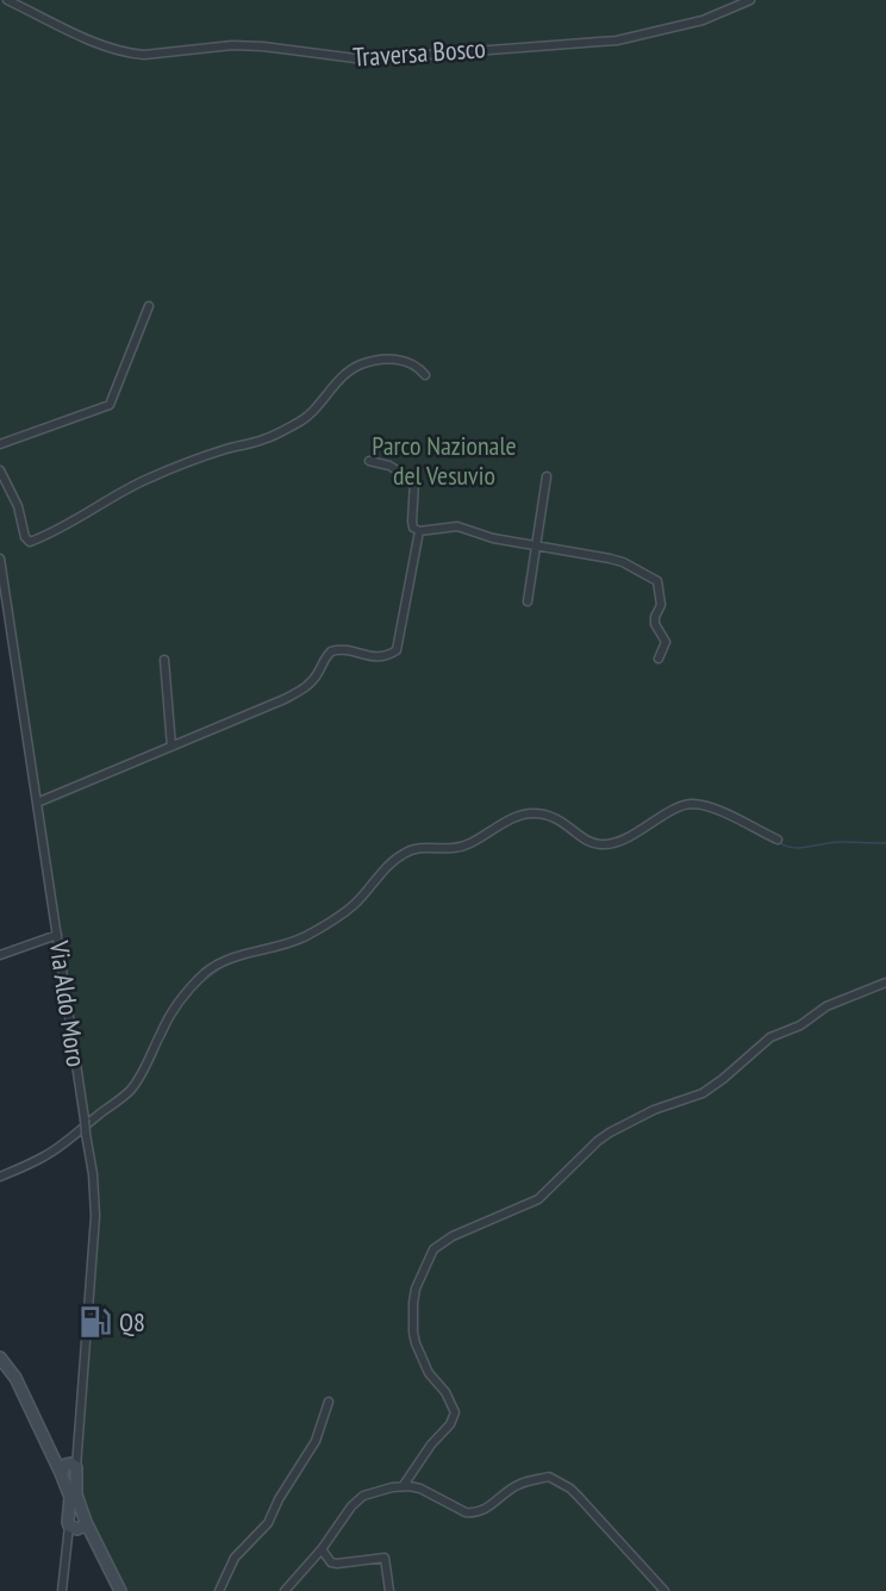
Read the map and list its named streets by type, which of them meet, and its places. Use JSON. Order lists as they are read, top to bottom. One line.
{"streets":{"street":["Traversa Bosco","Via Aldo Moro"]},"parks":["Parco Nazionale del Vesuvio"],"places":{"fuel station":["Q8"]}}
